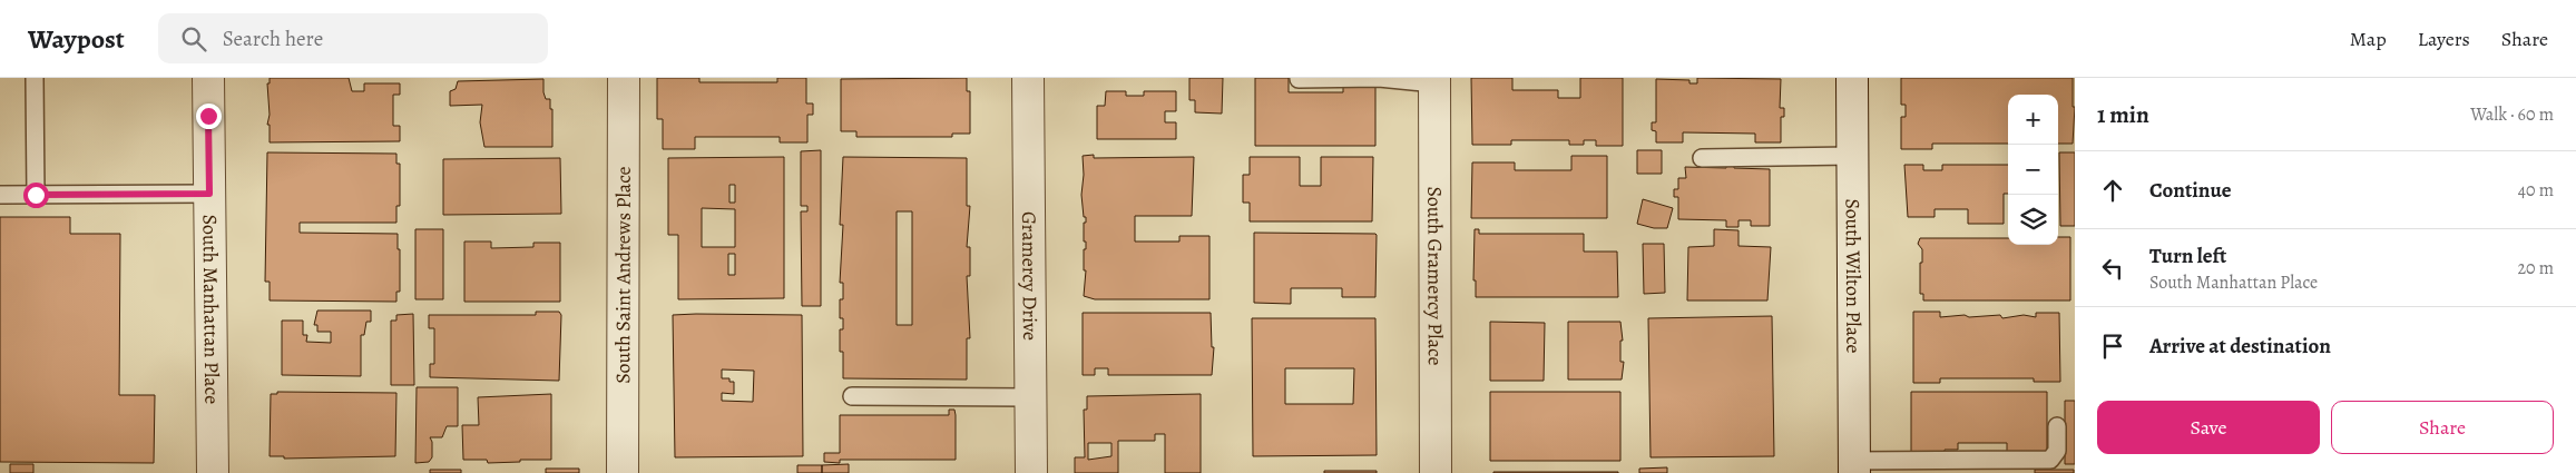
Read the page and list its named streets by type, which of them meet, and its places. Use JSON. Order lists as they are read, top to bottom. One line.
{"streets":{"street":["Gramercy Drive","South Wilton Place","South Saint Andrews Place","South Gramercy Place","South Manhattan Place"]},"page":{"header":"Waypost","search":"Search here","nav":["Map","Layers","Share"],"heading":["1 min","Walk · 60 m"],"map_buttons":["+","−"],"list":[["Continue","40 m"],["Turn left","South Manhattan Place","20 m"],"Arrive at destination"],"buttons":["Save","Share"]}}
